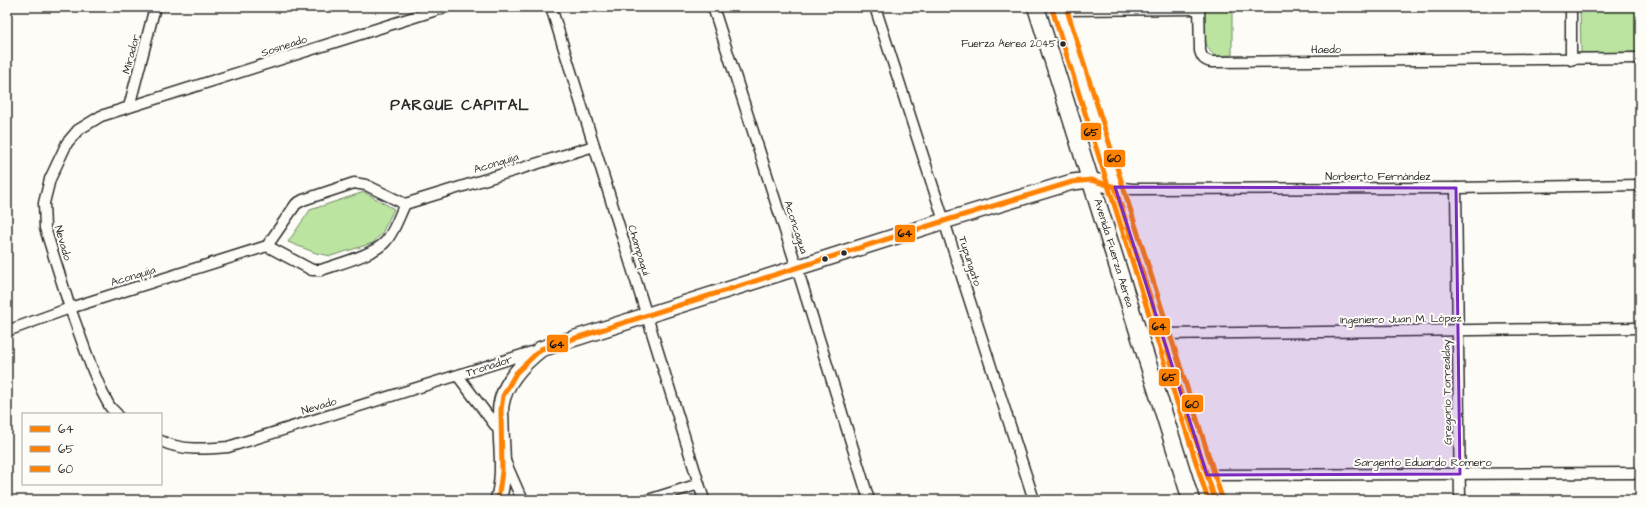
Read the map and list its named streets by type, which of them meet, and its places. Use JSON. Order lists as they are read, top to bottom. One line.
{"streets":{"main road":["Avenida Fuerza Aérea","Tronador"],"street":["Sosneado","Haedo","Mirador","Aconquija","Norberto Fernández","Aconcagua","Nevado","Champaquí","Tupungato","Ingeniero Juan M. López","Gregorio Torrealday","Sargento Eduardo Romero"]},"crossings":[["Sosneado","Mirador"],["Sosneado","Nevado"],["Haedo","Avenida Fuerza Aérea"],["Mirador","Nevado"],["Aconquija","Nevado"],["Aconquija","Champaquí"],["Norberto Fernández","Avenida Fuerza Aérea"],["Norberto Fernández","Tronador"],["Norberto Fernández","Gregorio Torrealday"],["Aconcagua","Tronador"],["Nevado","Tronador"],["Champaquí","Tronador"],["Avenida Fuerza Aérea","Ingeniero Juan M. López"],["Avenida Fuerza Aérea","Tronador"],["Avenida Fuerza Aérea","Sargento Eduardo Romero"],["Tupungato","Tronador"],["Ingeniero Juan M. López","Gregorio Torrealday"],["Gregorio Torrealday","Sargento Eduardo Romero"]],"districts":["PARQUE CAPITAL"],"places":["Fuerza Aerea 2045"],"lines":["transit line 60","transit line 65","transit line 64"],"legend":["64","65","60"]}
